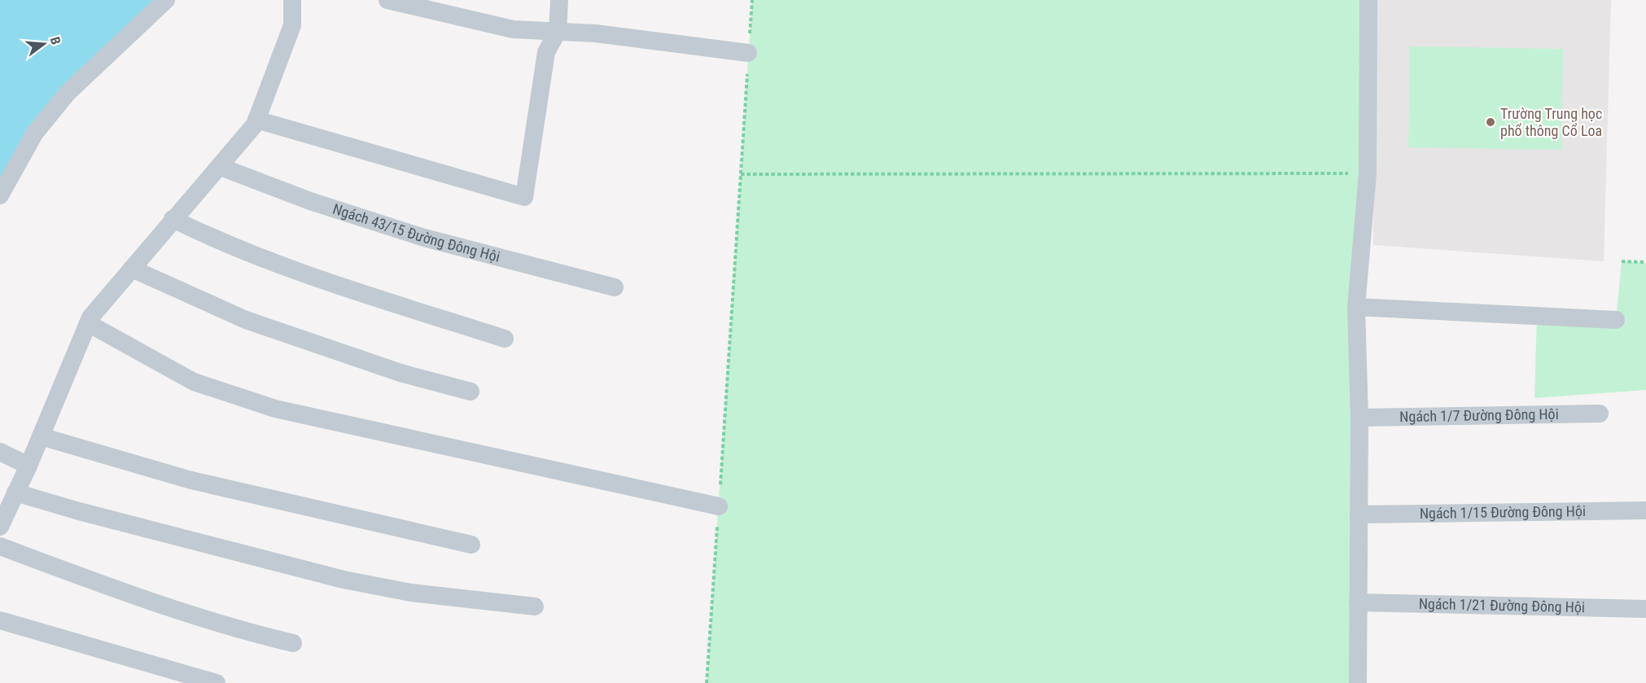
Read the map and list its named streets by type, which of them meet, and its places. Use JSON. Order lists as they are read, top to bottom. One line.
{"streets":{"street":["Ngách 43/15 Đường Đông Hội","Ngách 1/7 Đường Đông Hội","Ngách 1/15 Đường Đông Hội","Ngách 1/21 Đường Đông Hội"]},"places":["Trường Trung học phổ thông Cổ Loa"],"north":"right"}
